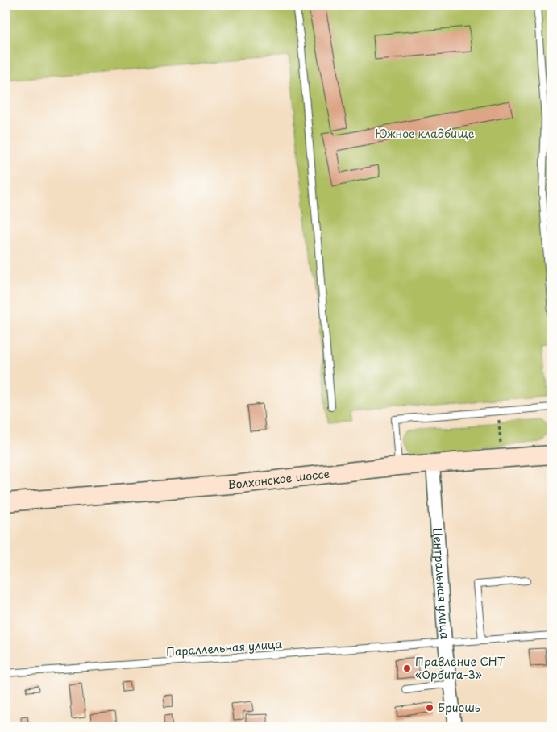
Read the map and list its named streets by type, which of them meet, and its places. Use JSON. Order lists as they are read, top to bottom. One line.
{"streets":{"main road":["Волхонское шоссе"],"street":["Центральная улица"],"lane":["Параллельная улица"]},"crossings":[["Волхонское шоссе","Центральная улица"],["Центральная улица","Параллельная улица"]],"parks":["Южное кладбище"],"places":["Правление СНТ «Орбита-3»","Бриошь"]}
